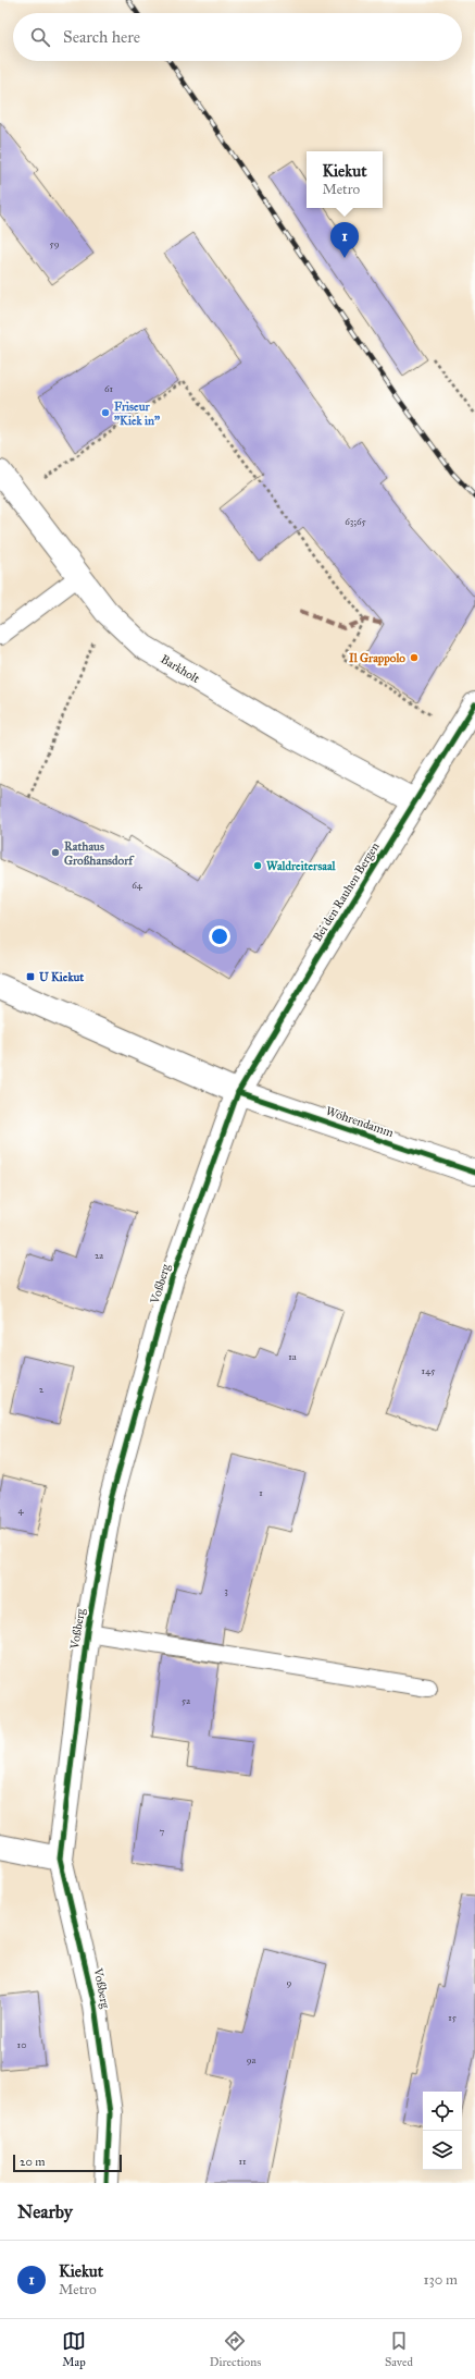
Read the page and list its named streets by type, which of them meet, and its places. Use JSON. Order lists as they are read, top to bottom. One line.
{"streets":{"street":["Barkholt","Bei den Rauhen Bergen","Wöhrendamm","Voßberg"]},"crossings":[["Barkholt","Bei den Rauhen Bergen"],["Bei den Rauhen Bergen","Wöhrendamm"],["Bei den Rauhen Bergen","Voßberg"],["Wöhrendamm","Voßberg"]],"places":{"other":["Friseur \"Kiek in\"","Il Grappolo","Rathaus Großhansdorf","Waldreitersaal"],"transit":["U Kiekut"]},"house_numbers":["59","61","63;65","64","2a","1a","145","2","1","4","3","5a","7","9","15","10","9a","11"],"scale_bar":"20 m","page":{"search":"Search here","popup":["Kiekut","Metro"],"pins":"1","scale":"20 m","heading":"Nearby","list":[{"mark":"1","name":"Kiekut","note":"Metro","value":"130 m"}],"nav":["Map","Directions","Saved"]}}
